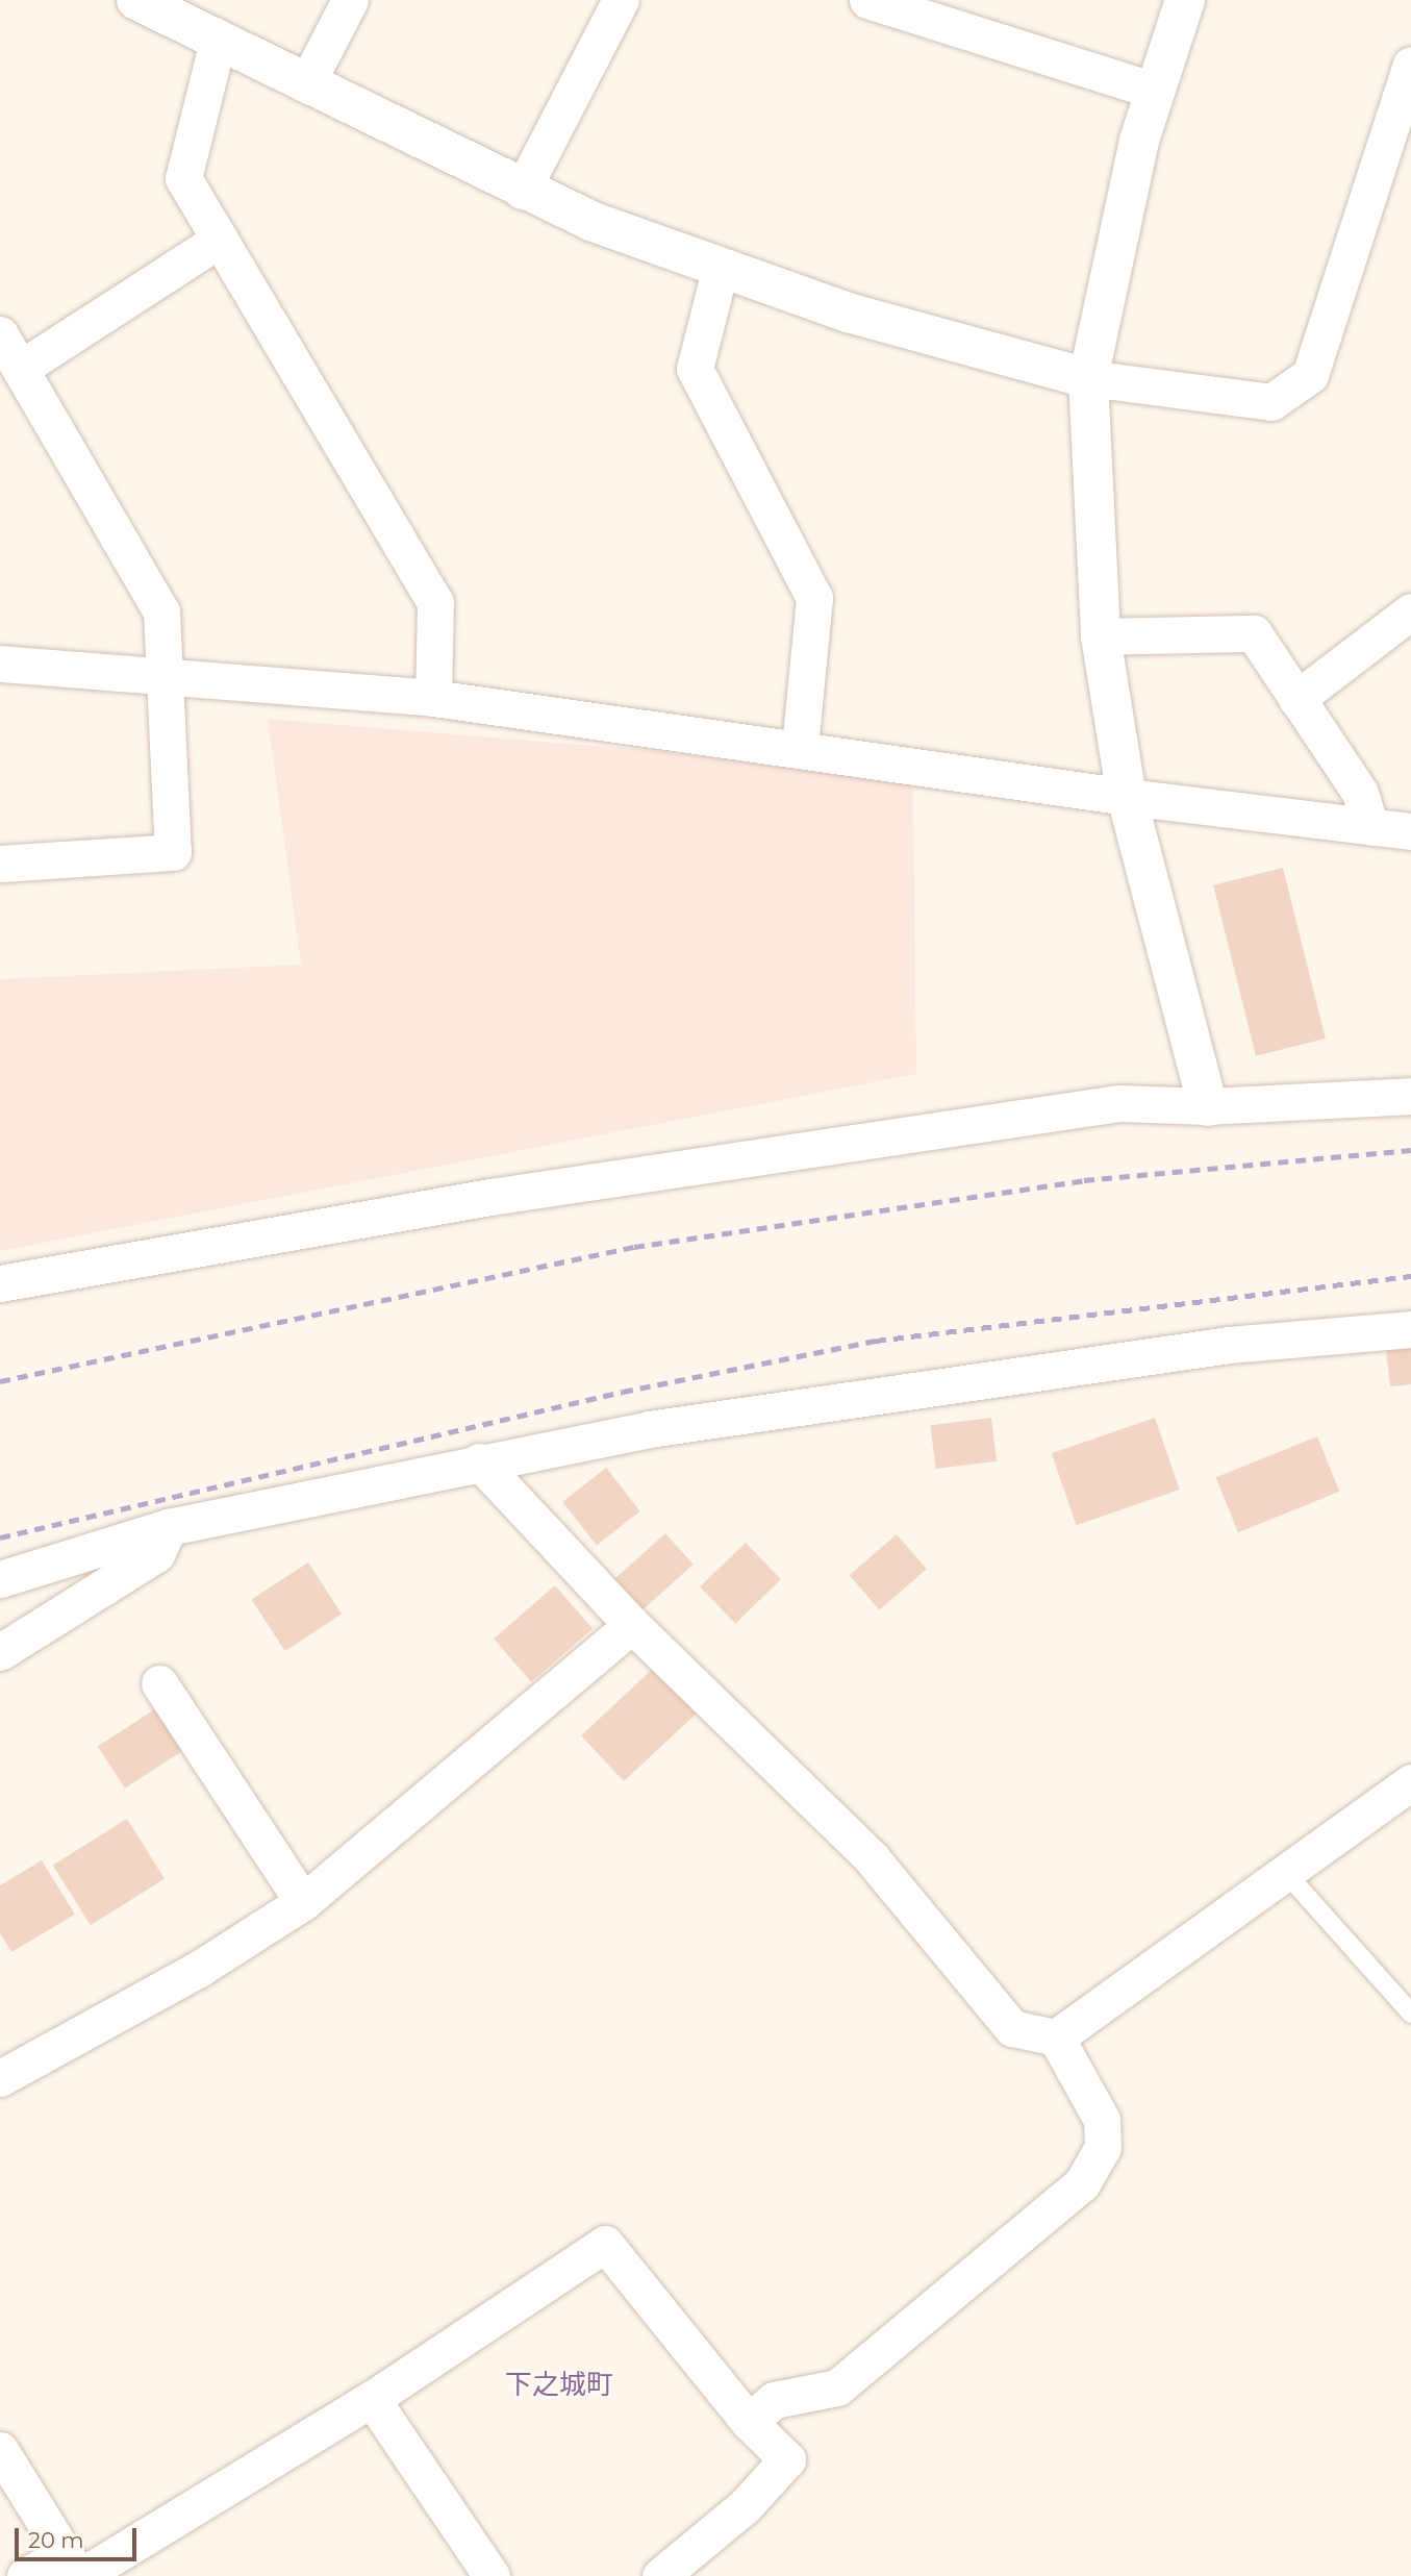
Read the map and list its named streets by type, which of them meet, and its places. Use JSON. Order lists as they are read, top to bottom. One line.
{"districts":["下之城町"],"scale_bar":"20 m"}
